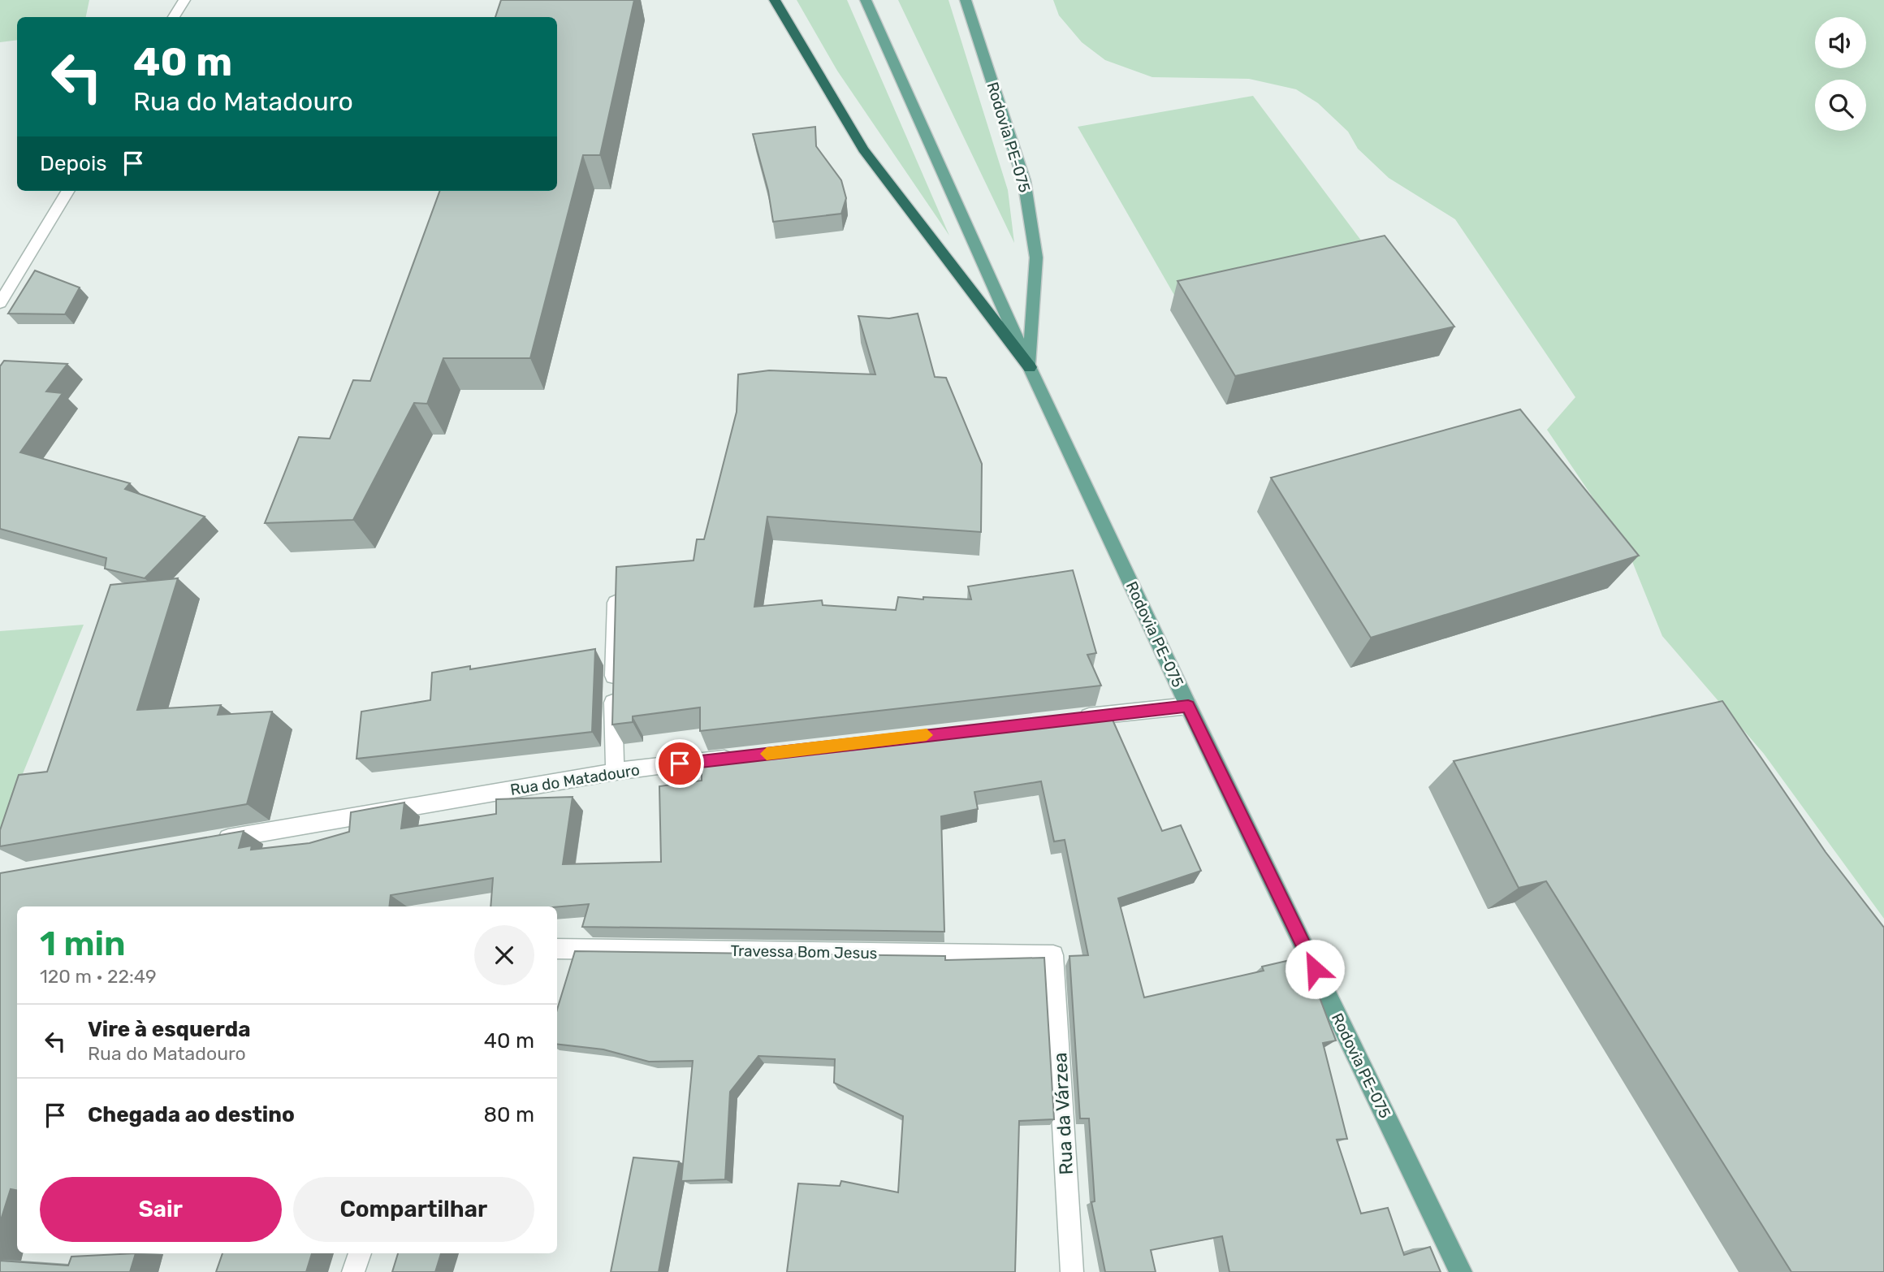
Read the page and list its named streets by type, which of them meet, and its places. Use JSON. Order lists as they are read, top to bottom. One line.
{"streets":{"main road":["Rodovia PE-075"],"street":["Rua do Matadouro","Travessa Bom Jesus","Rua da Várzea"]},"crossings":[["Travessa Bom Jesus","Rua da Várzea"]],"page":{"turn":["40 m","Rua do Matadouro"],"then":"Depois","heading":["1 min","120 m · 22:49"],"list":[{"name":"Vire à esquerda","note":"Rua do Matadouro","value":"40 m"},{"name":"Chegada ao destino","value":"80 m"}],"buttons":["Sair","Compartilhar"]}}
